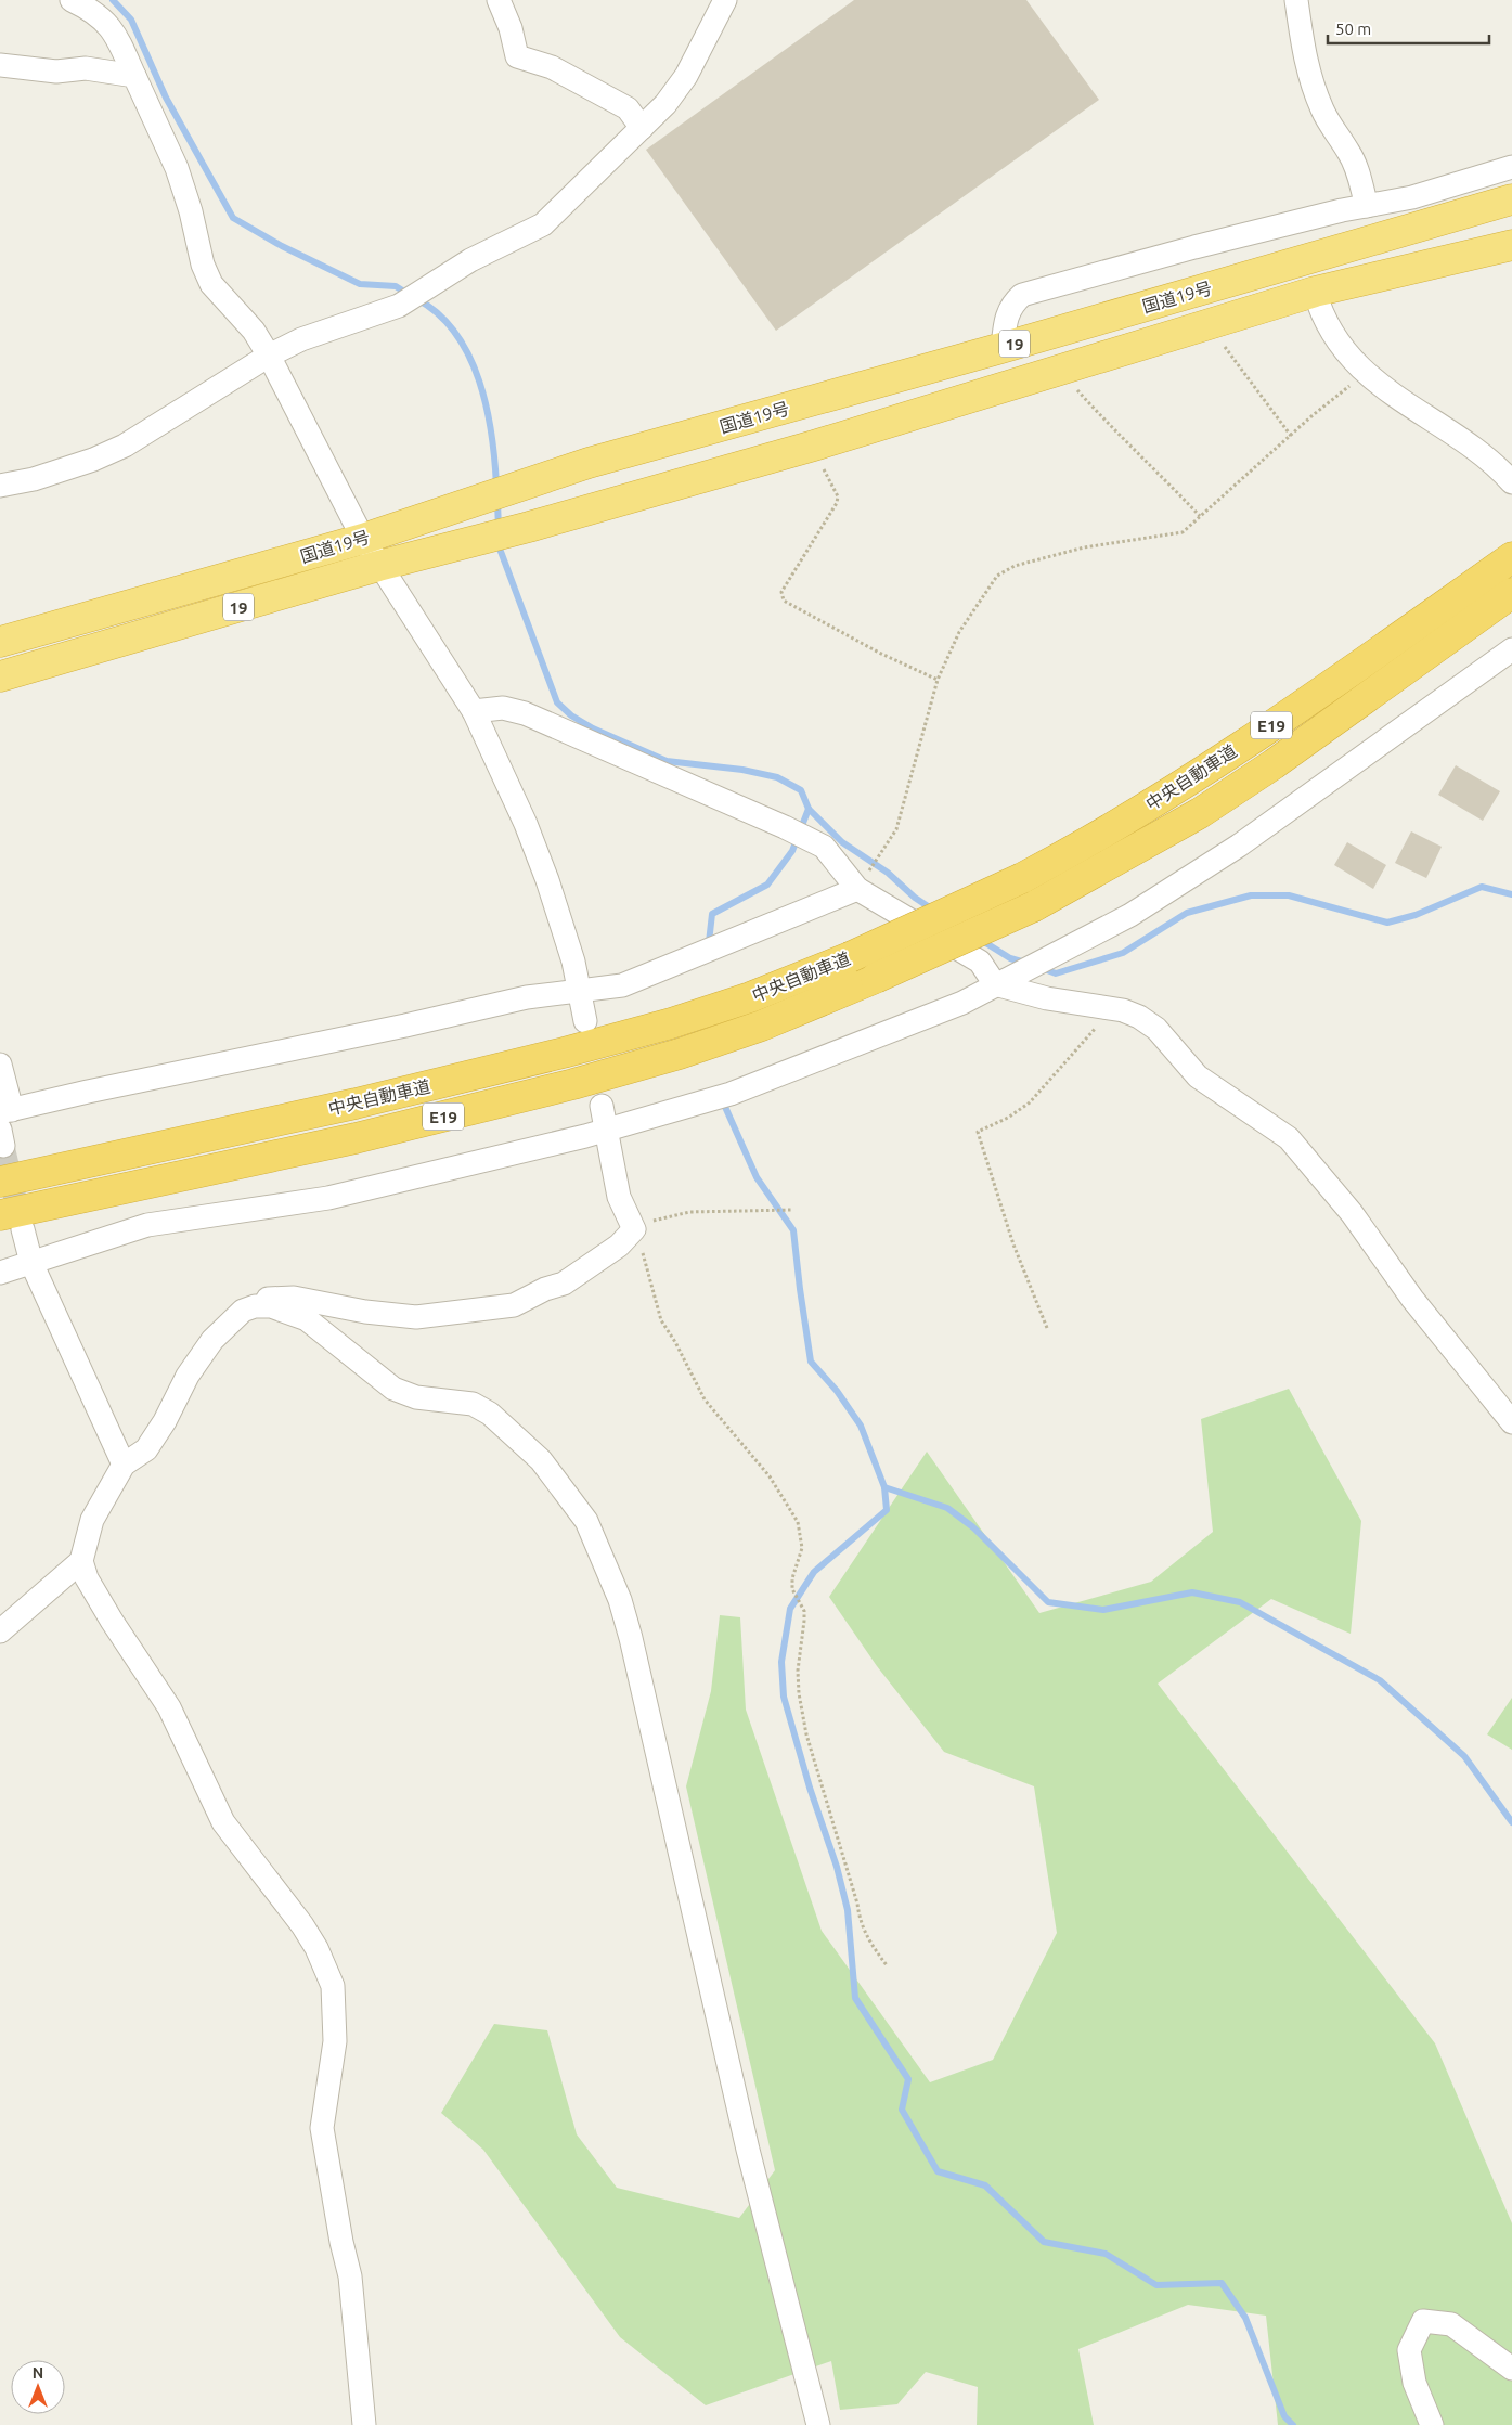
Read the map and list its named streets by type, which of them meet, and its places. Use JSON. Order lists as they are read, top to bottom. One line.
{"streets":{"highway":["国道19号","19","E19","中央自動車道"]},"scale_bar":"50 m","north":"top"}
